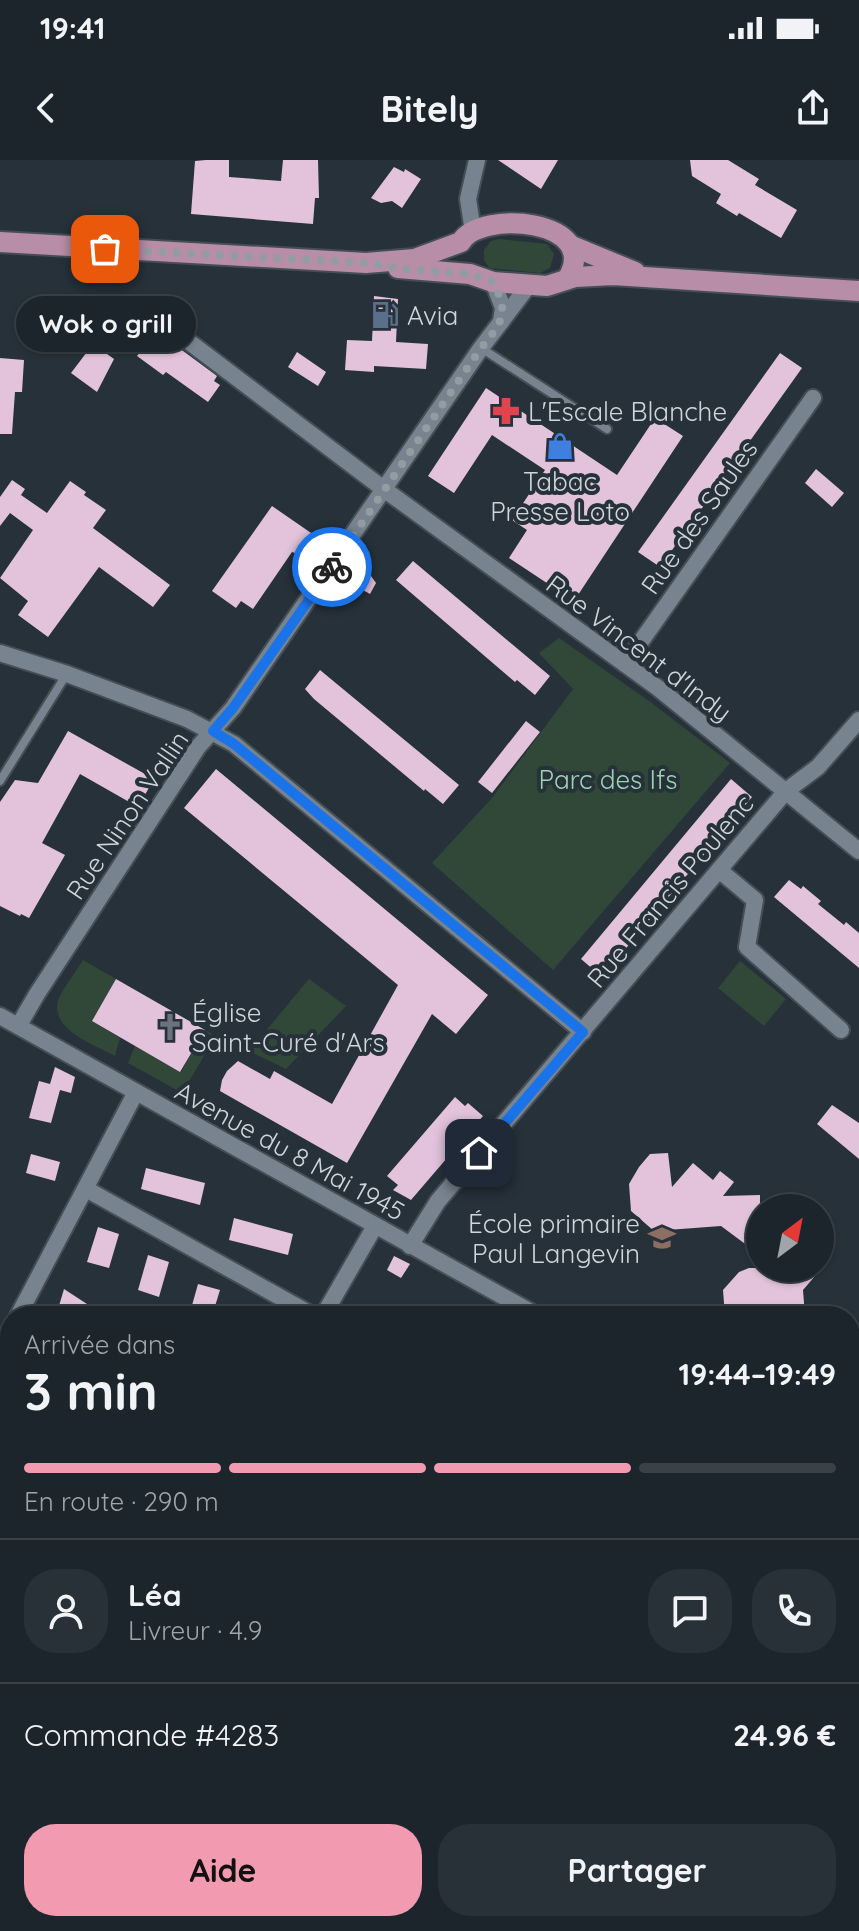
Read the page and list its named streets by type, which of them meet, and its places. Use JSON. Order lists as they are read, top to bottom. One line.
{"streets":{"street":["Rue des Saules","Rue Vincent d'Indy","Rue Ninon Vallin","Rue Francis Poulenc","Avenue du 8 Mai 1945"]},"crossings":[["Rue des Saules","Rue Vincent d'Indy"],["Rue Vincent d'Indy","Rue Ninon Vallin"],["Rue Vincent d'Indy","Rue Francis Poulenc"],["Rue Ninon Vallin","Avenue du 8 Mai 1945"],["Rue Francis Poulenc","Avenue du 8 Mai 1945"]],"parks":["Parc des Ifs"],"places":{"other":["Wok o grill"],"fuel station":["Avia"],"pharmacy":["L'Escale Blanche"],"shop":["Tabac Presse Loto"],"church":["Église Saint-Curé d'Ars"],"school or university":["École primaire Paul Langevin"]},"north":"top right","page":{"status":"19:41","header":"Bitely","bubble":"Wok o grill","heading":["3 min","Arrivée dans","19:44–19:49"],"panel":["Léa","Livreur · 4.9","Commande #4283","24.96 €"],"bar":"En route · 290 m","buttons":["Aide","Partager"]}}
